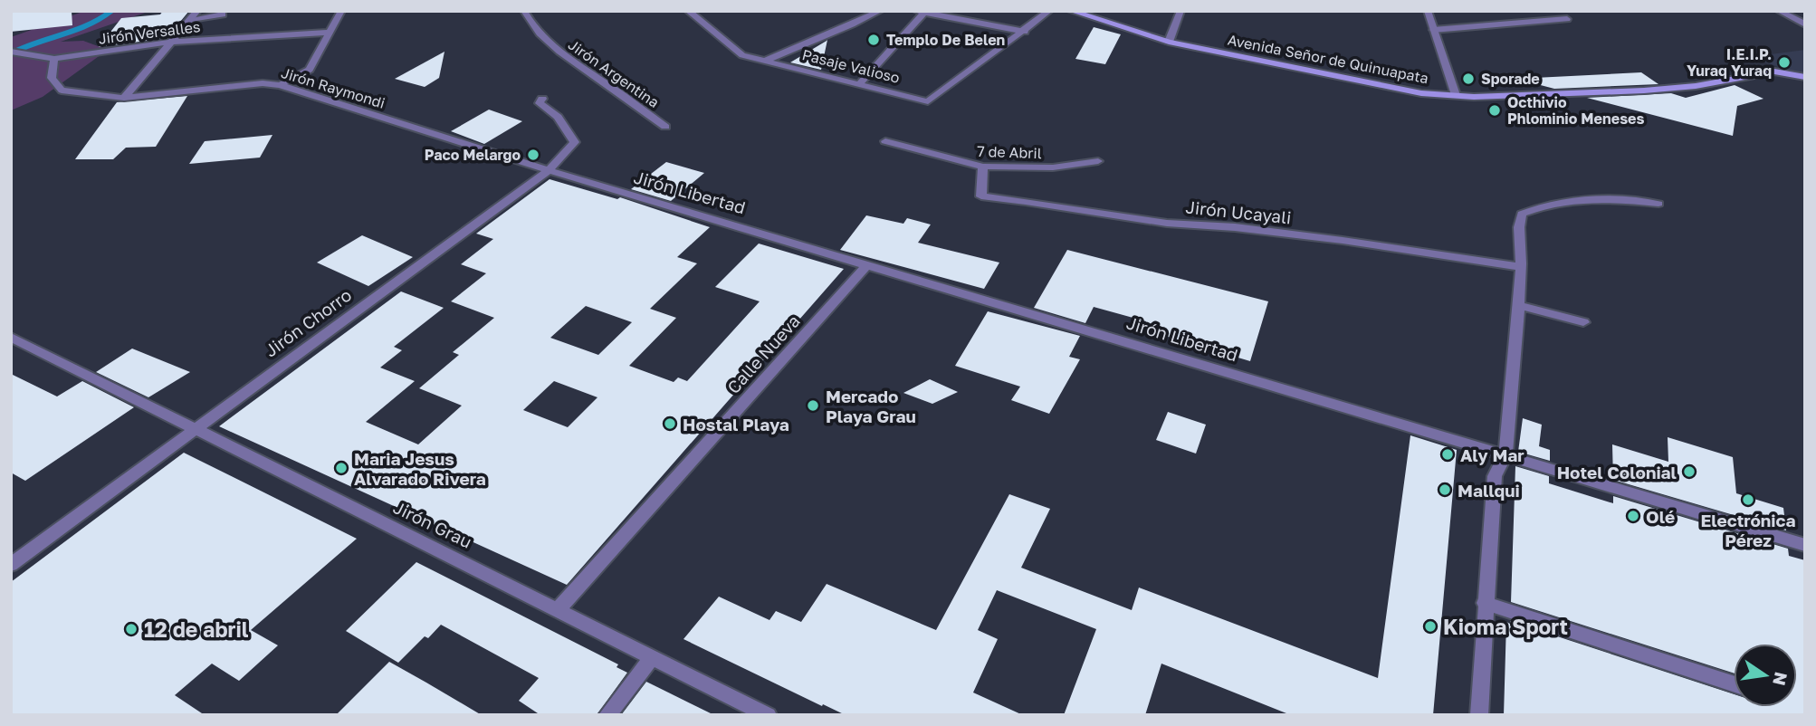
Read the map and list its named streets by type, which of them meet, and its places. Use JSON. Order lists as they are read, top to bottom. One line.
{"streets":{"street":["Jirón Versalles","Avenida Señor de Quinuapata","Pasaje Valioso","Jirón Argentina","Jirón Raymondi","7 de Abril","Jirón Libertad","Jirón Ucayali","Jirón Chorro","Calle Nueva","Jirón Grau"]},"crossings":[["Jirón Versalles","Jirón Raymondi"],["Jirón Raymondi","Jirón Libertad"],["Jirón Raymondi","Jirón Chorro"],["7 de Abril","Jirón Ucayali"],["Jirón Libertad","Jirón Chorro"],["Jirón Libertad","Calle Nueva"],["Jirón Chorro","Jirón Grau"],["Calle Nueva","Jirón Grau"]],"places":["Templo De Belen","I.E.I.P. Yuraq Yuraq","Sporade","Octhivio Phlominio Meneses","Paco Melargo","Mercado Playa Grau","Hostal Playa","Aly Mar","Maria Jesus Alvarado Rivera","Hotel Colonial","Mallqui","Electrónica Pérez","Olé","Kioma Sport","12 de abril"],"north":"right"}
